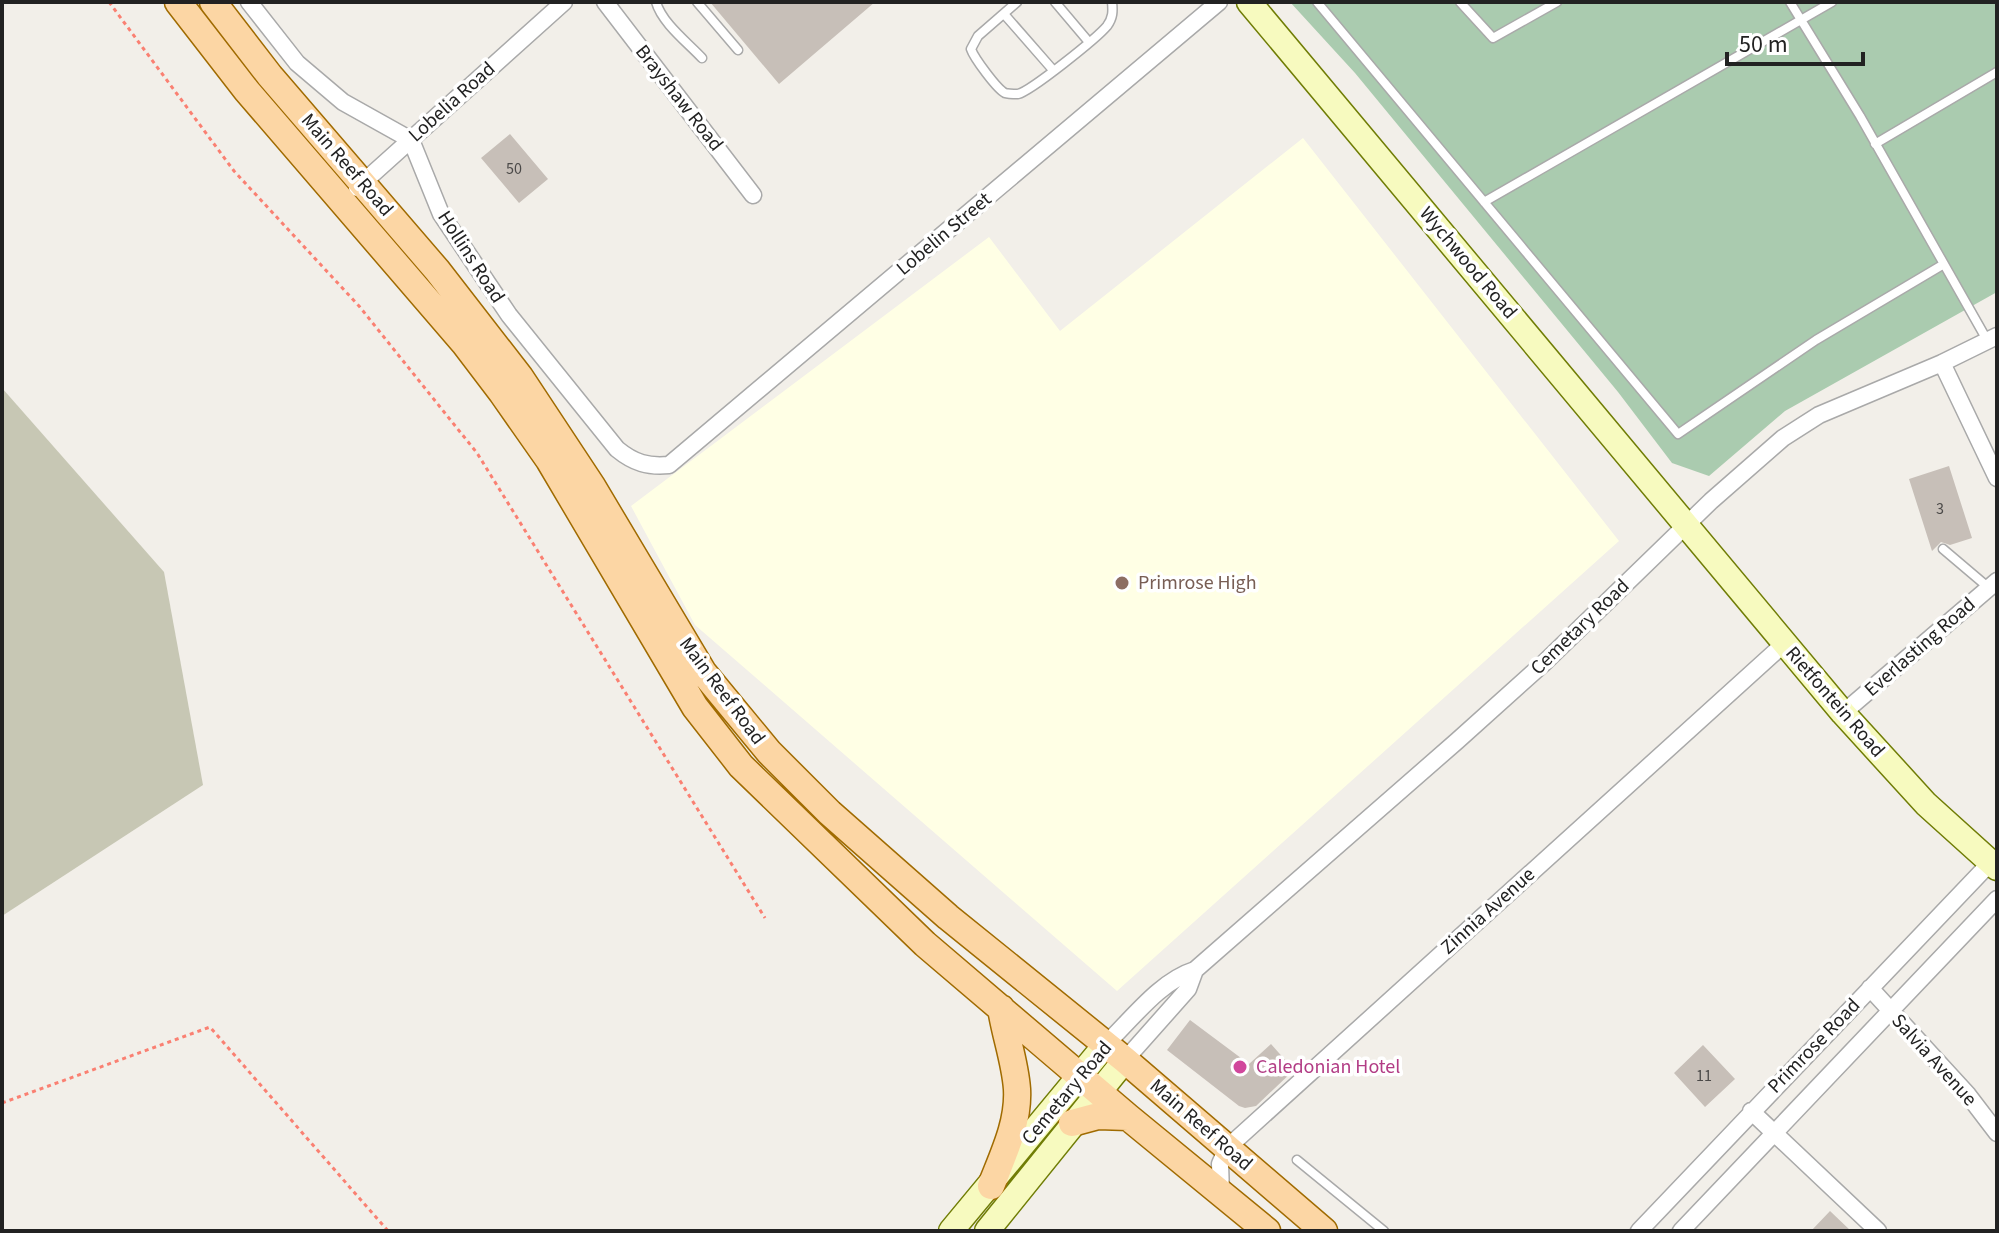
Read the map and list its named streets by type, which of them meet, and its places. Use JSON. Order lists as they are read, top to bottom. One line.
{"streets":{"main road":["Main Reef Road"],"street":["Brayshaw Road","Lobelia Road","Lobelin Street","Hollins Road","Wychwood Road","Cemetary Road","Everlasting Road","Rietfontein Road","Zinnia Avenue","Primrose Road","Salvia Avenue"]},"crossings":[["Lobelia Road","Main Reef Road"],["Lobelia Road","Hollins Road"],["Main Reef Road","Cemetary Road"],["Main Reef Road","Zinnia Avenue"],["Lobelin Street","Hollins Road"],["Wychwood Road","Cemetary Road"],["Wychwood Road","Rietfontein Road"],["Cemetary Road","Rietfontein Road"],["Everlasting Road","Rietfontein Road"],["Rietfontein Road","Zinnia Avenue"],["Rietfontein Road","Primrose Road"],["Primrose Road","Salvia Avenue"]],"places":["Primrose High","Caledonian Hotel"],"house_numbers":["50","3","11"],"scale_bar":"50 m"}
